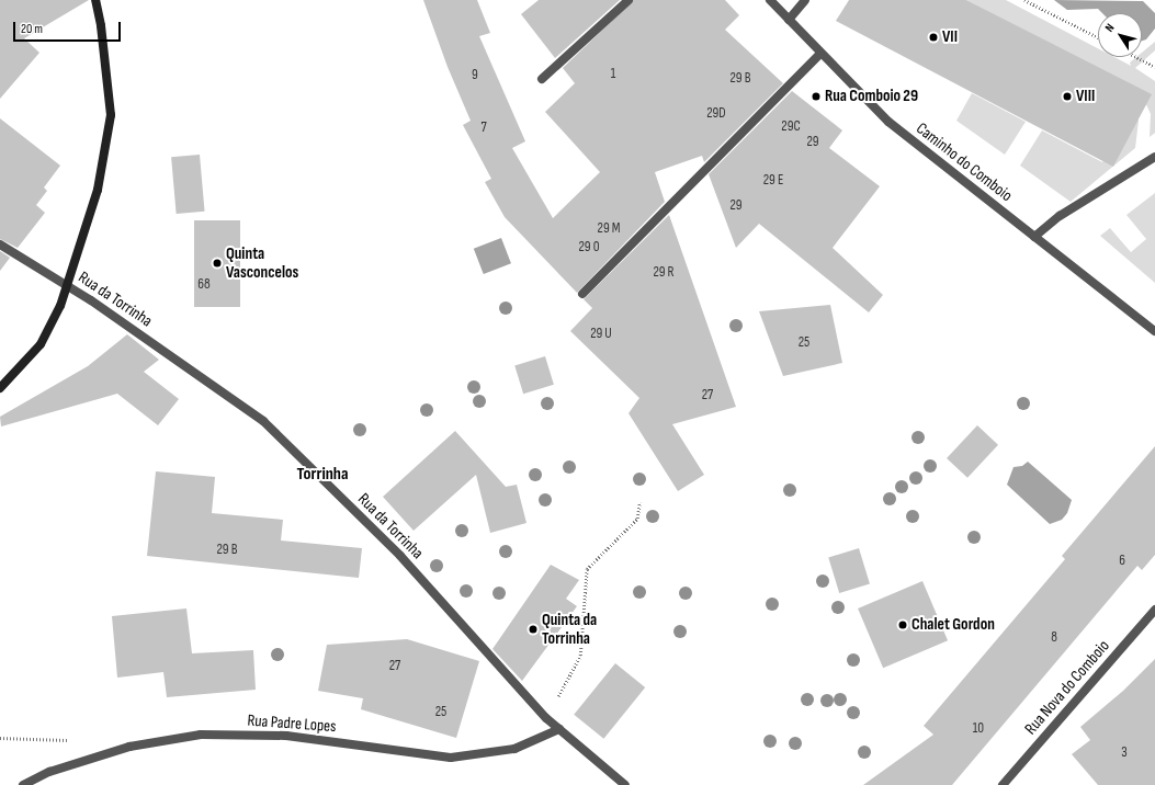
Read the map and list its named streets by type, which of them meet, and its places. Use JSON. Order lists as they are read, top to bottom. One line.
{"streets":{"street":["Caminho do Comboio","Rua da Torrinha","Rua Nova do Comboio","Rua Padre Lopes"]},"crossings":[["Rua da Torrinha","Rua Padre Lopes"]],"districts":["Torrinha"],"places":["VII","Rua Comboio 29","VIII","Quinta Vasconcelos","Chalet Gordon","Quinta da Torrinha"],"house_numbers":["1","9","29 B","29D","29C","7","29","29 E","29","29 M","29 0","29 R","68","29 U","25","27","29 B","6","8","27","25","10","3"],"scale_bar":"20 m","north":"top left"}
